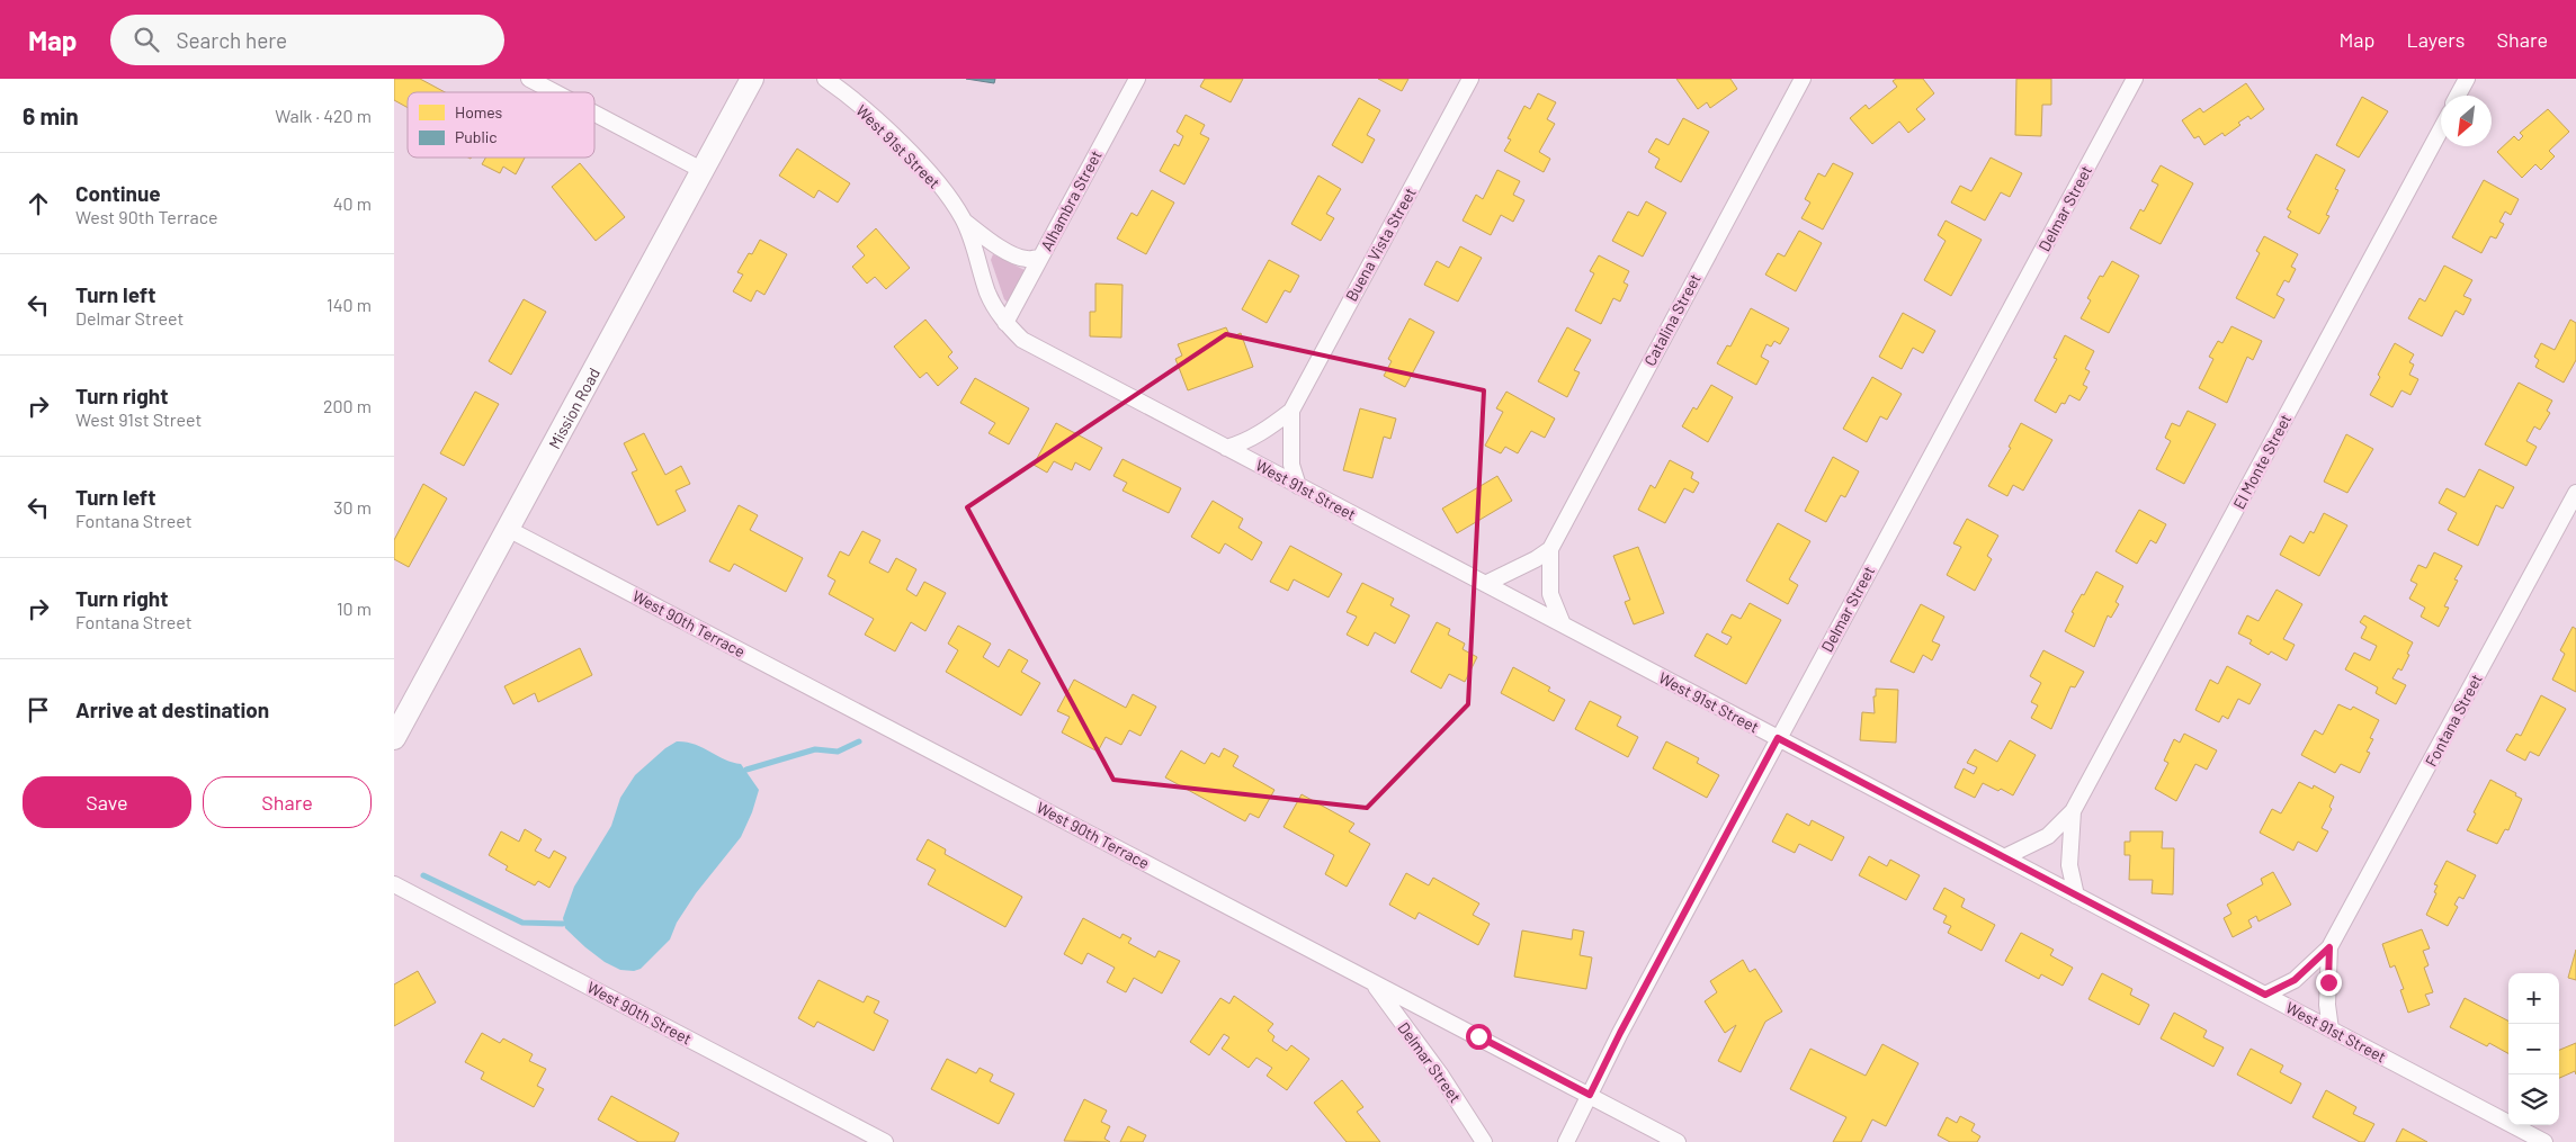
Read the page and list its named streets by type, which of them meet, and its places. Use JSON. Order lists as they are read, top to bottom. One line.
{"streets":{"main road":["Mission Road"],"street":["West 91st Street","Alhambra Street","Delmar Street","Buena Vista Street","Catalina Street","El Monte Street","West 90th Terrace","Fontana Street","West 90th Street"]},"crossings":[["West 91st Street","Alhambra Street"],["West 91st Street","Delmar Street"],["West 91st Street","Buena Vista Street"],["West 91st Street","Catalina Street"],["West 91st Street","El Monte Street"],["West 91st Street","Fontana Street"],["Delmar Street","West 90th Terrace"],["Mission Road","West 90th Terrace"]],"legend":["Homes","Public"],"north":"bottom left","page":{"header":"Map","search":"Search here","nav":["Map","Layers","Share"],"heading":["6 min","Walk · 420 m"],"list":[["Continue","West 90th Terrace","40 m"],["Turn left","Delmar Street","140 m"],["Turn right","West 91st Street","200 m"],["Turn left","Fontana Street","30 m"],["Turn right","Fontana Street","10 m"],"Arrive at destination"],"buttons":["Save","Share"],"map_buttons":["+","−"]}}
